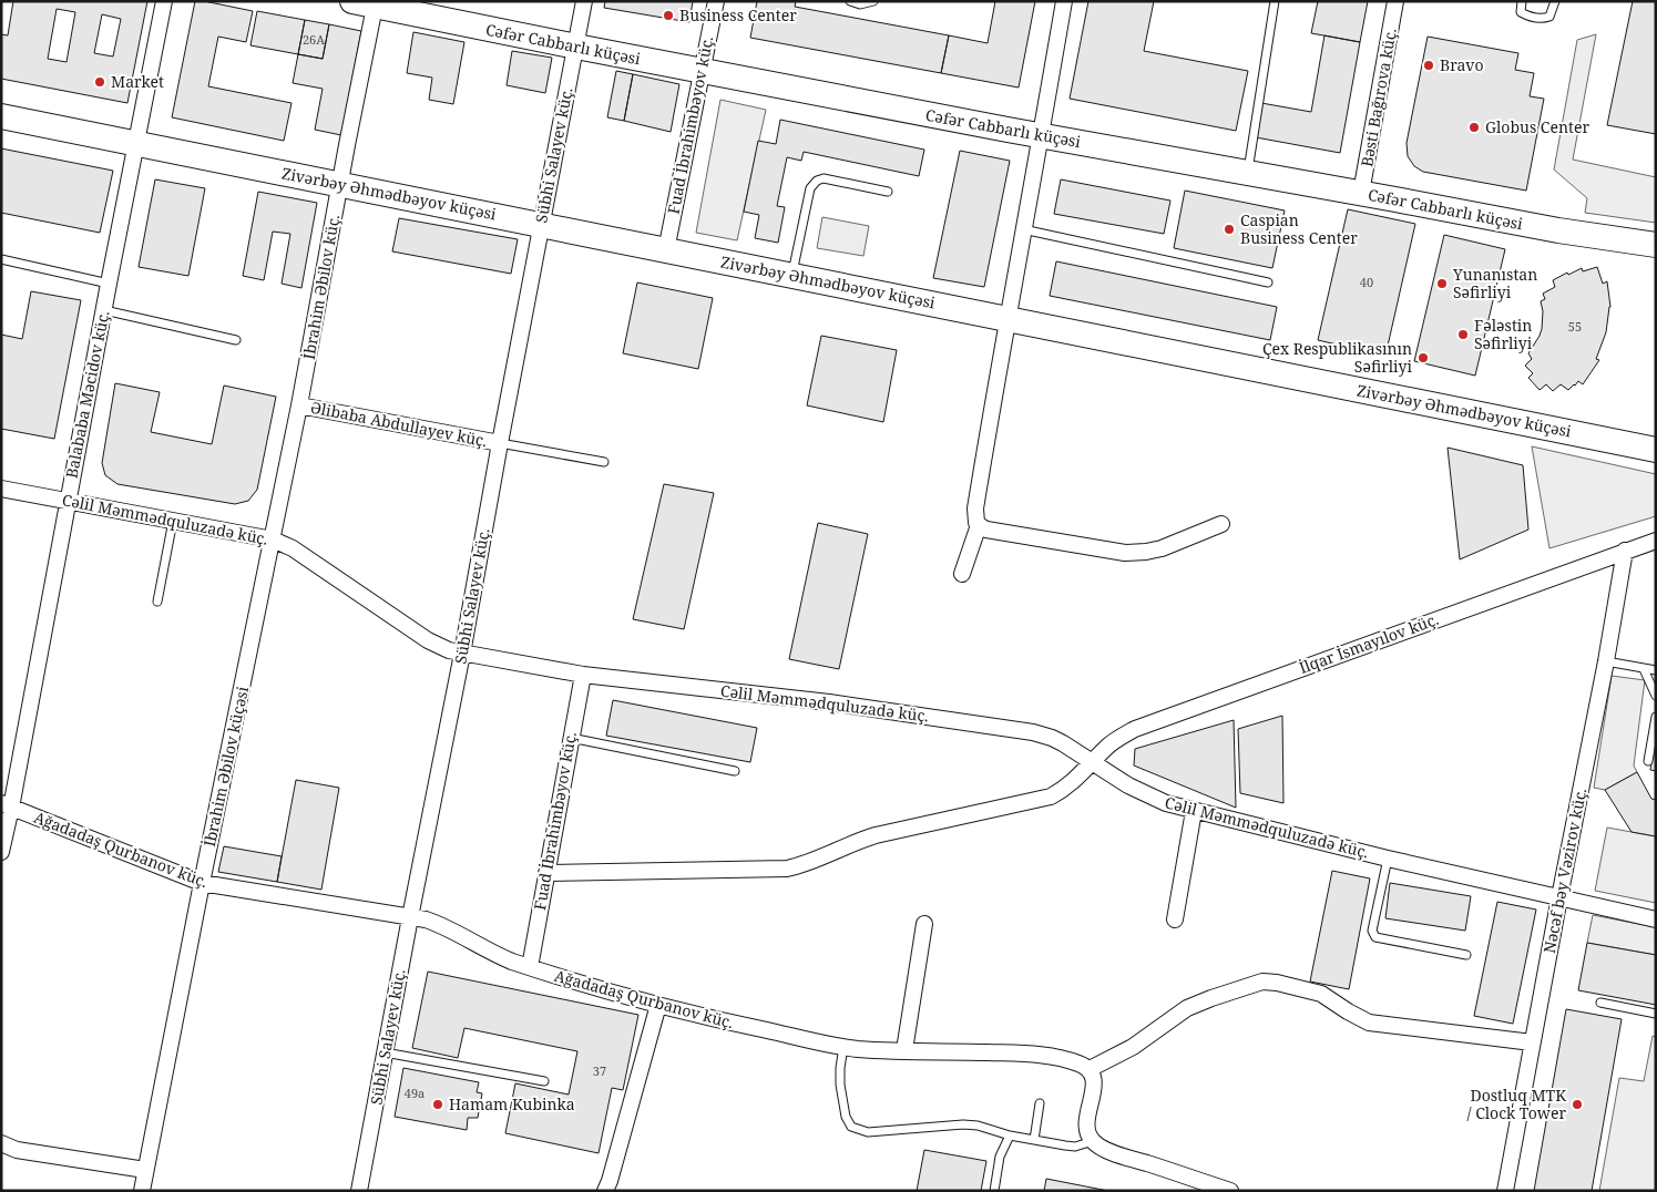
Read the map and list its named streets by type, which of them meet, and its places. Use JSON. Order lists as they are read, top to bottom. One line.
{"streets":{"main road":["Cəfər Cabbarlı küçəsi","Zivərbəy Əhmədbəyov küçəsi"],"street":["Bəsti Bağırova küç.","Fuad İbrahimbəyov küç.","Sübhi Salayev küç.","İbrahim Əbilov küç.","Balababa Məcidov küç.","Əlibaba Abdullayev küç.","Cəlil Məmmədquluzadə küç.","İlqar İsmayılov küç.","İbrahim Əbilov küçəsi","Ağadadaş Qurbanov küç.","Nəcəf bəy Vəzirov küç."]},"crossings":[["Cəfər Cabbarlı küçəsi","Bəsti Bağırova küç."],["Cəfər Cabbarlı küçəsi","Fuad İbrahimbəyov küç."],["Cəfər Cabbarlı küçəsi","Sübhi Salayev küç."],["Cəfər Cabbarlı küçəsi","İbrahim Əbilov küç."],["Fuad İbrahimbəyov küç.","Zivərbəy Əhmədbəyov küçəsi"],["Fuad İbrahimbəyov küç.","Cəlil Məmmədquluzadə küç."],["Fuad İbrahimbəyov küç.","İlqar İsmayılov küç."],["Fuad İbrahimbəyov küç.","Ağadadaş Qurbanov küç."],["Sübhi Salayev küç.","Zivərbəy Əhmədbəyov küçəsi"],["Sübhi Salayev küç.","Əlibaba Abdullayev küç."],["Sübhi Salayev küç.","Cəlil Məmmədquluzadə küç."],["Sübhi Salayev küç.","Ağadadaş Qurbanov küç."],["Zivərbəy Əhmədbəyov küçəsi","İbrahim Əbilov küç."],["Zivərbəy Əhmədbəyov küçəsi","Balababa Məcidov küç."],["İbrahim Əbilov küç.","Əlibaba Abdullayev küç."],["İbrahim Əbilov küç.","Cəlil Məmmədquluzadə küç."],["İbrahim Əbilov küç.","İbrahim Əbilov küçəsi"],["Balababa Məcidov küç.","Cəlil Məmmədquluzadə küç."],["Balababa Məcidov küç.","Ağadadaş Qurbanov küç."],["Cəlil Məmmədquluzadə küç.","İlqar İsmayılov küç."],["Cəlil Məmmədquluzadə küç.","İbrahim Əbilov küçəsi"],["Cəlil Məmmədquluzadə küç.","Nəcəf bəy Vəzirov küç."],["İlqar İsmayılov küç.","Nəcəf bəy Vəzirov küç."],["İbrahim Əbilov küçəsi","Ağadadaş Qurbanov küç."]],"places":["Business Center","Bravo","Market","Globus Center","Caspian Business Center","Yunanıstan Səfirliyi","Fələstin Səfirliyi","Çex Respublikasının Səfirliyi","Hamam Kubinka","Dostluq MTK / Clock Tower"],"house_numbers":["26A","40","55","37","49a"]}
